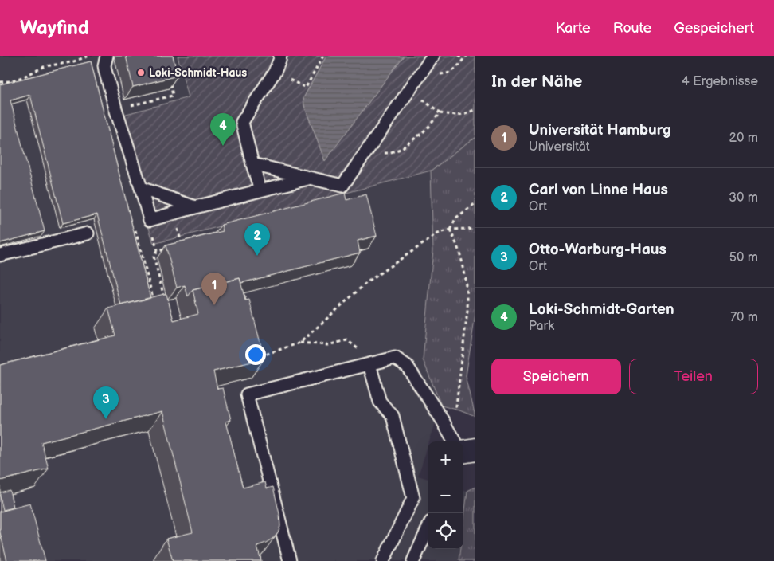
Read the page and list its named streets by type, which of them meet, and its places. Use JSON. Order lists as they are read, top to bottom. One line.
{"places":["Loki-Schmidt-Haus"],"page":{"header":"Wayfind","nav":["Karte","Route","Gespeichert"],"heading":["In der Nähe","4 Ergebnisse"],"list":[{"mark":"1","name":"Universität Hamburg","note":"Universität","value":"20 m"},{"mark":"2","name":"Carl von Linne Haus","note":"Ort","value":"30 m"},{"mark":"3","name":"Otto-Warburg-Haus","note":"Ort","value":"50 m"},{"mark":"4","name":"Loki-Schmidt-Garten","note":"Park","value":"70 m"}],"pins":["4","2","1","3"],"buttons":["Speichern","Teilen"],"map_buttons":["+","−"]}}
